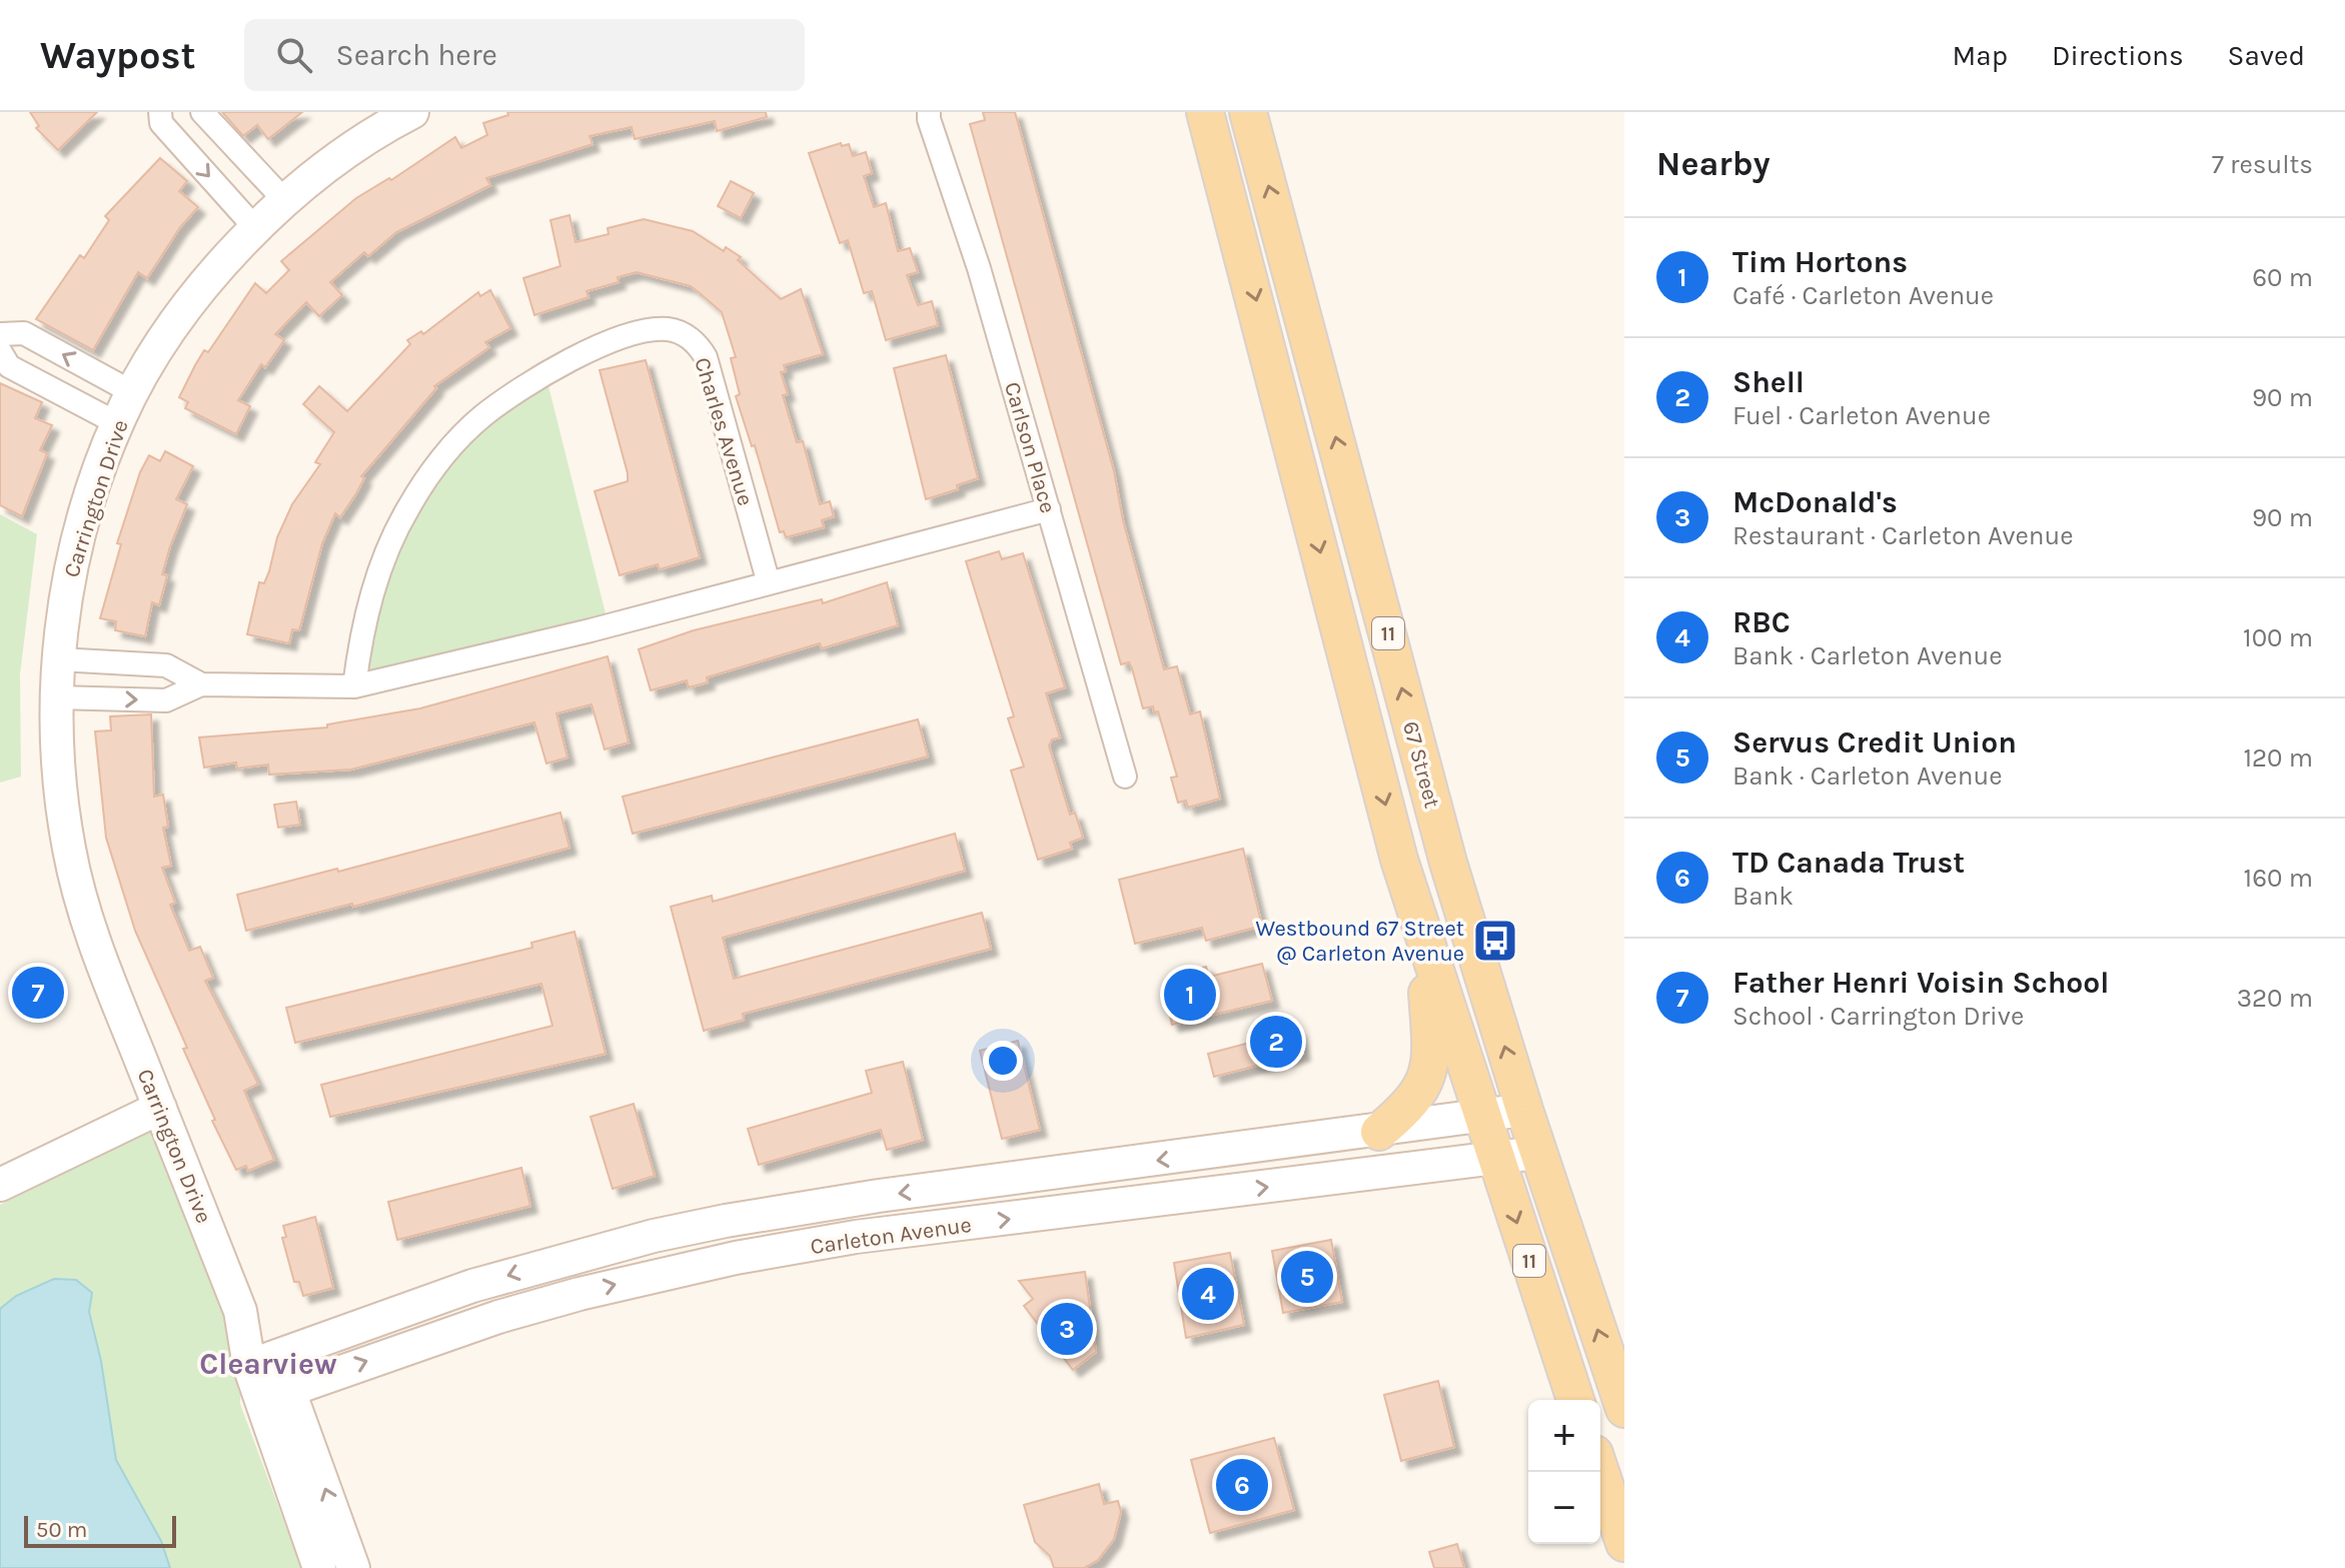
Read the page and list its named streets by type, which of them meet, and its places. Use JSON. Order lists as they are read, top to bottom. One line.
{"streets":{"main road":["11","67 Street"],"street":["Charles Avenue","Carlson Place","Carrington Drive","Carleton Avenue"]},"crossings":[["Carrington Drive","Carleton Avenue"],["67 Street","Carleton Avenue"]],"districts":["Clearview"],"places":{"bus stop":["Westbound 67 Street @ Carleton Avenue"]},"scale_bar":"50 m","page":{"header":"Waypost","search":"Search here","nav":["Map","Directions","Saved"],"heading":["Nearby","7 results"],"list":[{"mark":"1","name":"Tim Hortons","note":"Café · Carleton Avenue","value":"60 m"},{"mark":"2","name":"Shell","note":"Fuel · Carleton Avenue","value":"90 m"},{"mark":"3","name":"McDonald's","note":"Restaurant · Carleton Avenue","value":"90 m"},{"mark":"4","name":"RBC","note":"Bank · Carleton Avenue","value":"100 m"},{"mark":"5","name":"Servus Credit Union","note":"Bank · Carleton Avenue","value":"120 m"},{"mark":"6","name":"TD Canada Trust","note":"Bank","value":"160 m"},{"mark":"7","name":"Father Henri Voisin School","note":"School · Carrington Drive","value":"320 m"}],"pins":["7","1","2","5","4","3","6"],"map_buttons":["+","−"],"scale":"50 m"}}
